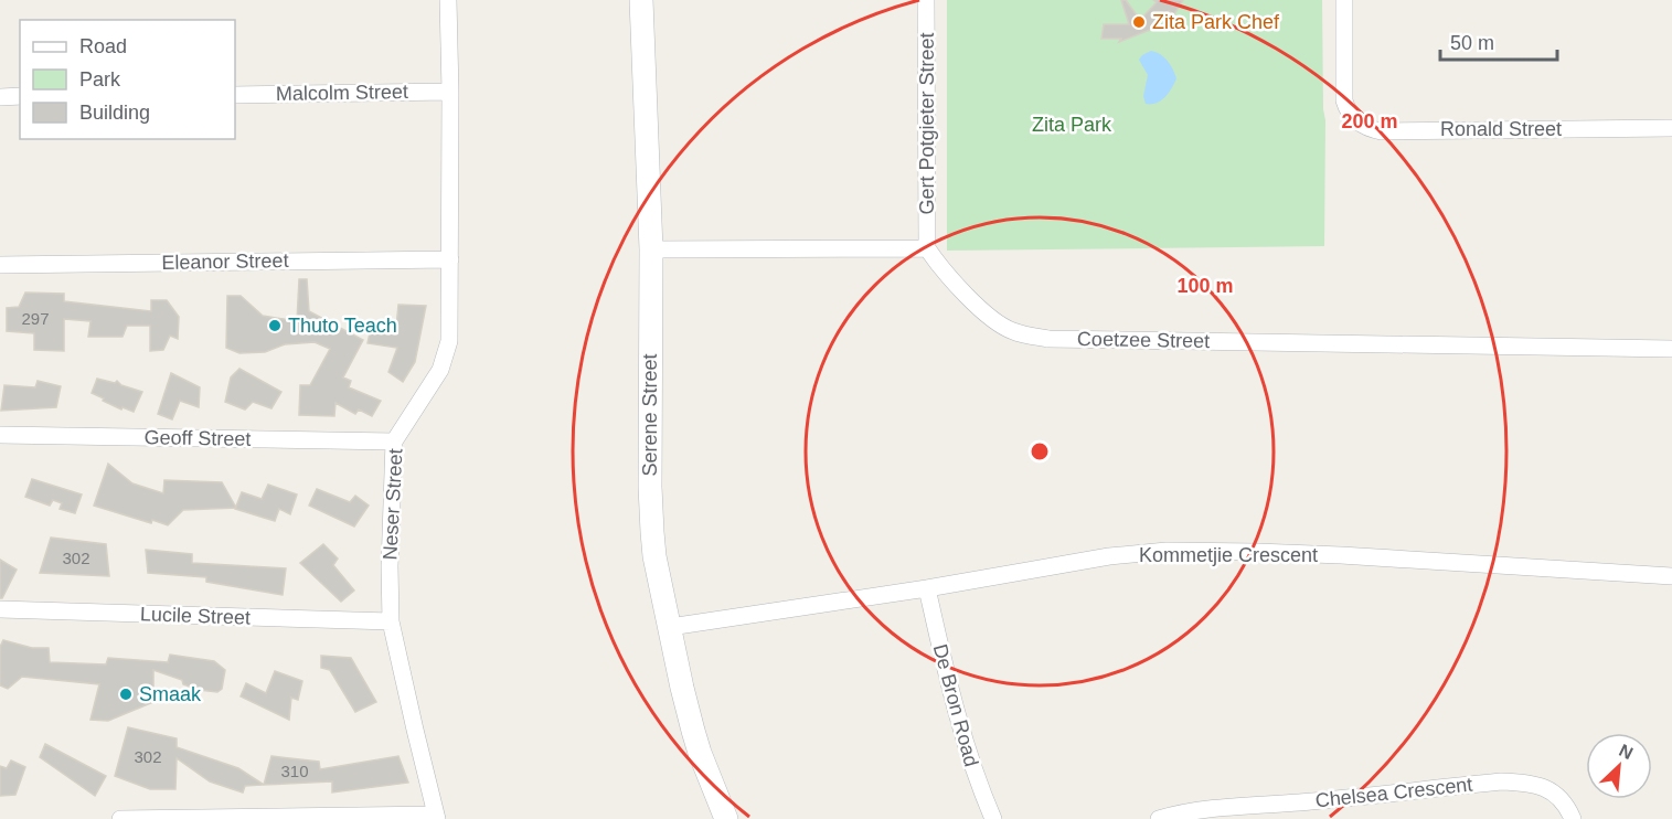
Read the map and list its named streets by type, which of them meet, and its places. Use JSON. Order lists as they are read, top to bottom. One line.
{"streets":{"street":["Malcolm Street","Gert Potgieter Street","Ronald Street","Eleanor Street","Coetzee Street","Serene Street","Geoff Street","Neser Street","Kommetjie Crescent","Lucile Street","De Bron Road","Chelsea Crescent"]},"crossings":[["Malcolm Street","Neser Street"],["Gert Potgieter Street","Coetzee Street"],["Eleanor Street","Neser Street"],["Serene Street","Kommetjie Crescent"],["Geoff Street","Neser Street"],["Neser Street","Lucile Street"],["Kommetjie Crescent","De Bron Road"]],"parks":["Zita Park"],"places":["Zita Park Chef","Thuto Teach","Smaak"],"house_numbers":["297","302","302","310"],"legend":["Road","Park","Building"],"scale_bar":"50 m","north":"top right","rings":["200 m","100 m"]}
